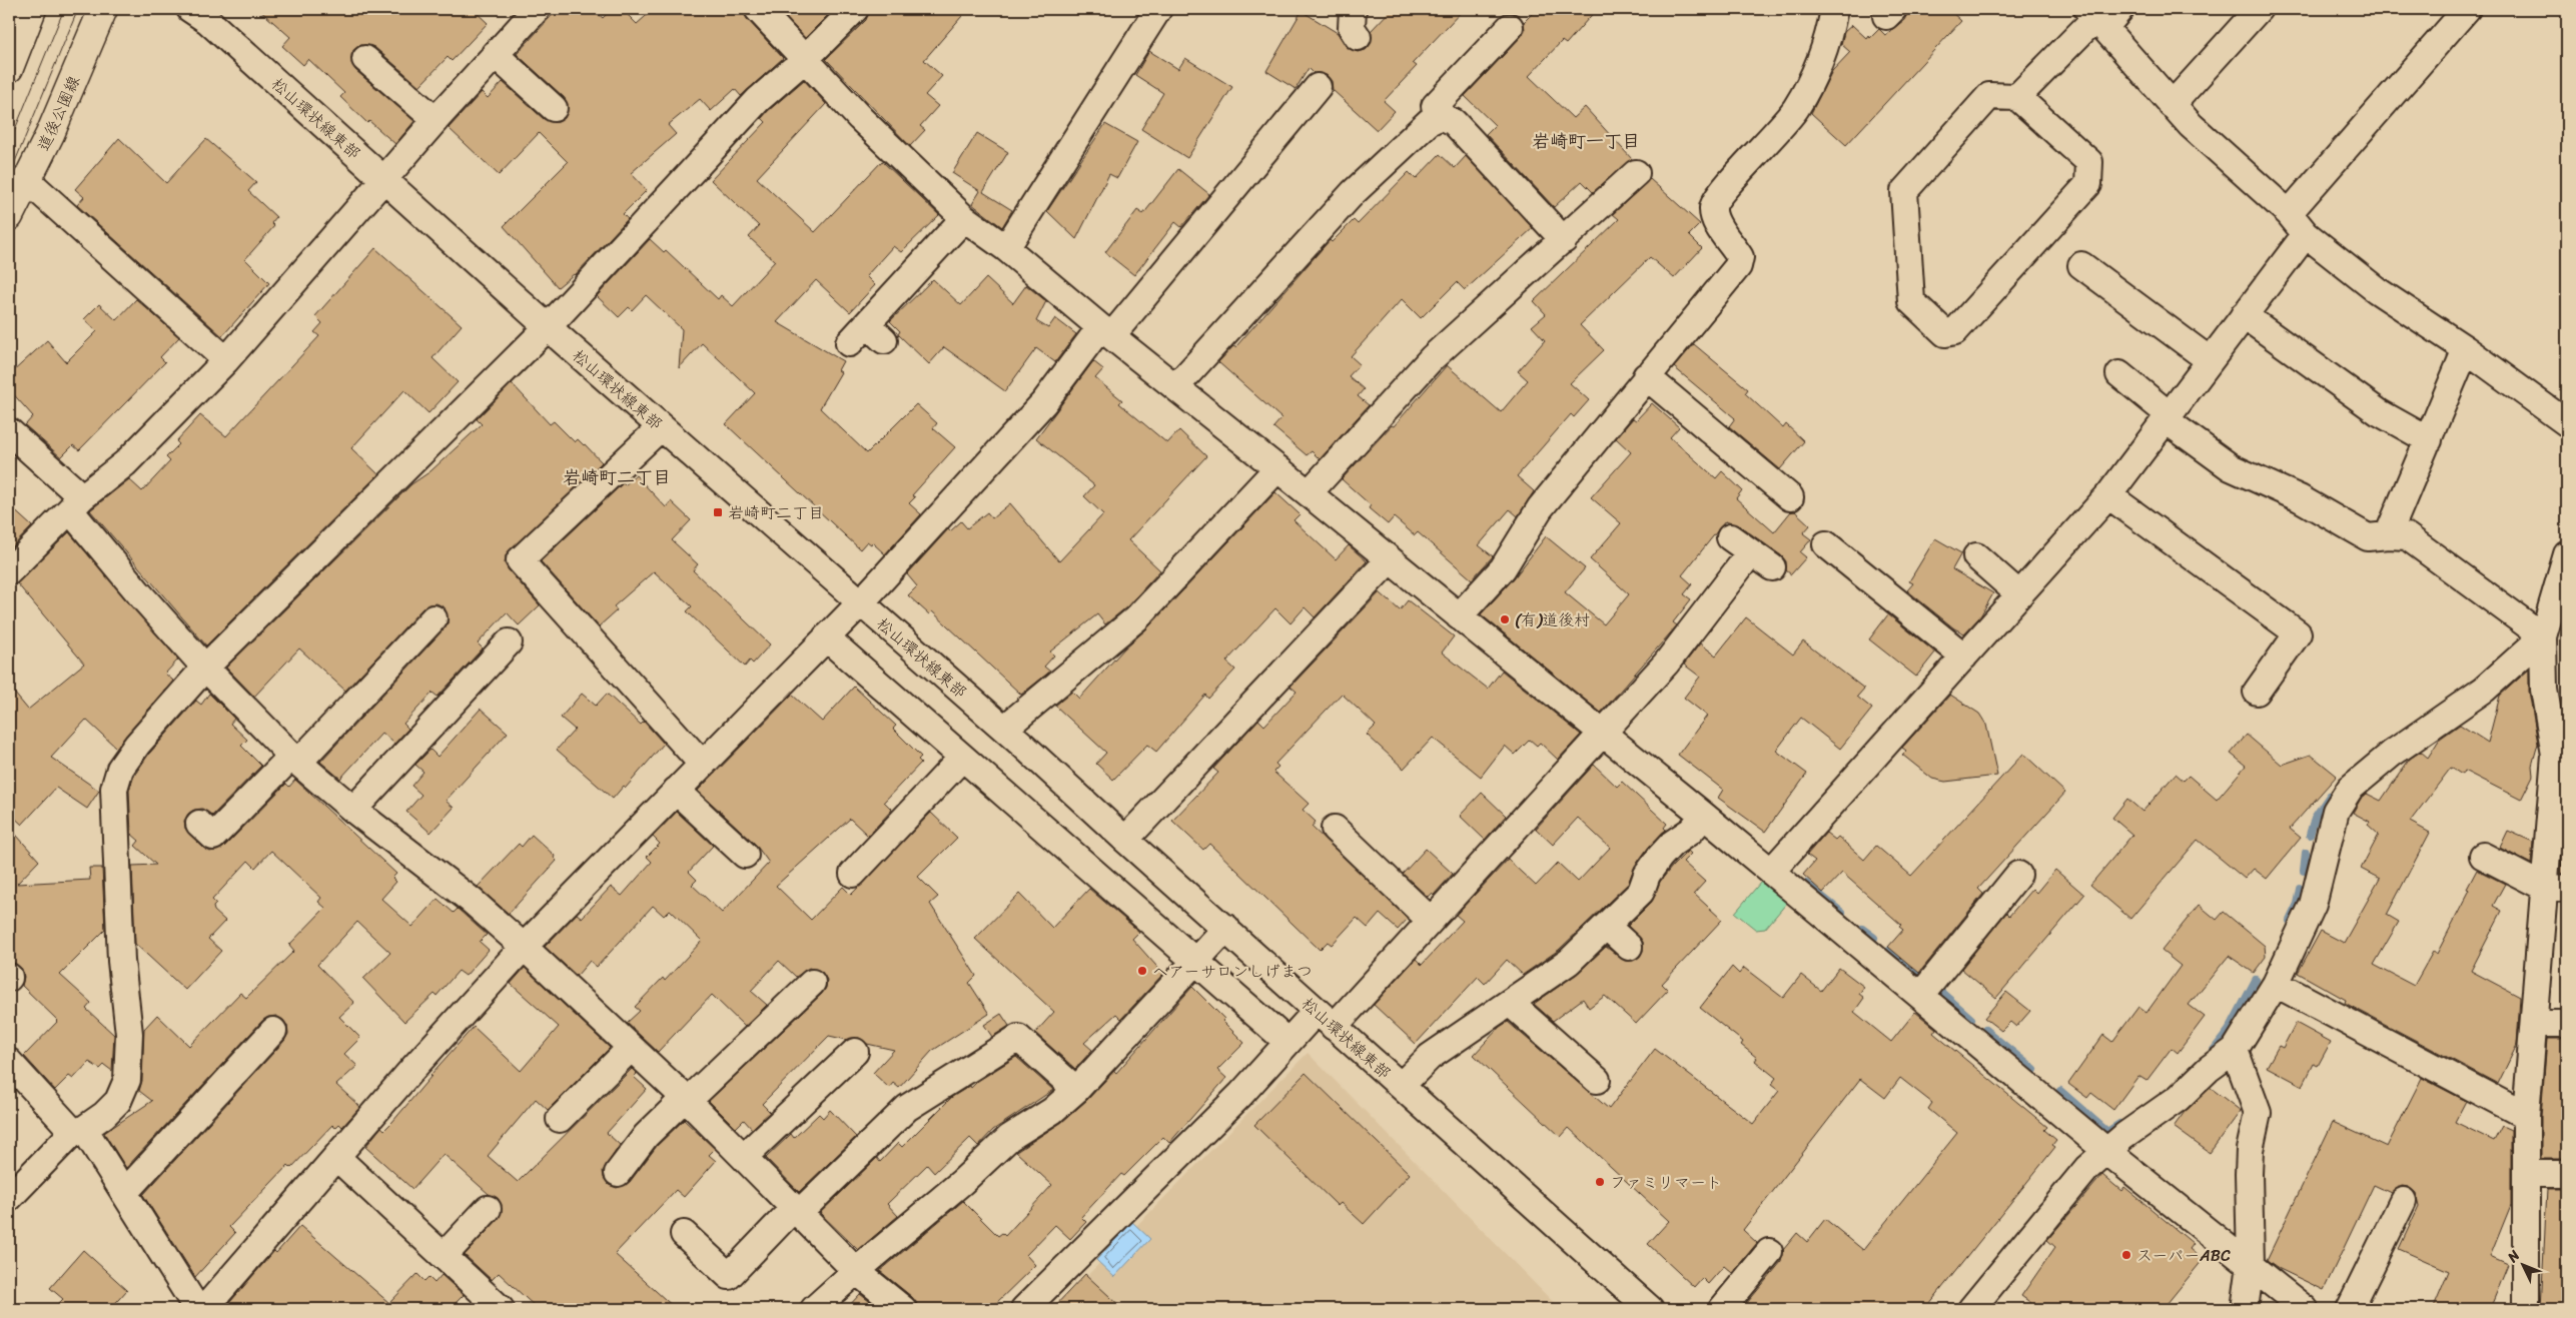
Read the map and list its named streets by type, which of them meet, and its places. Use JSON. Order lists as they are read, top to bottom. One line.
{"streets":{"main road":["道後公園線"],"street":["松山環状線東部"]},"districts":["岩崎町一丁目","岩崎町二丁目"],"places":{"transit":["岩崎町二丁目"],"other":["(有)道後村","ヘアーサロンしげまつ","ファミリマート","スーパーABC"]},"north":"top left"}
